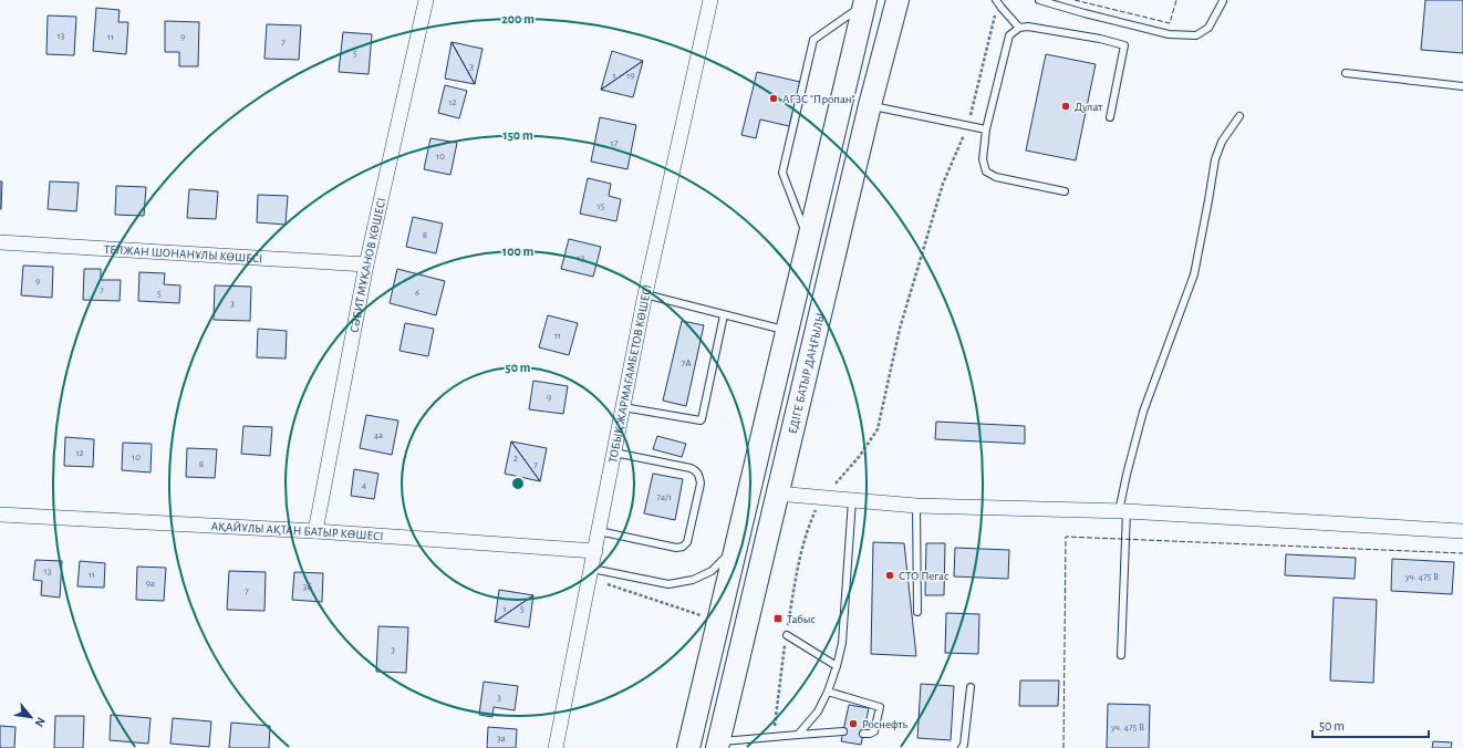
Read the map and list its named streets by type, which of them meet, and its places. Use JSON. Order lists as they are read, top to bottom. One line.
{"streets":{"main road":["ЕДІГЕ БАТЫР ДАҢҒЫЛЫ"],"street":["ТЕЛЖАН ШОНАНҰЛЫ КӨШЕСІ","СӘБИТ МҰҚАНОВ КӨШЕСІ","ТОБЫҚ ЖАРМАҒАМБЕТОВ КӨШЕСІ","АҚАЙҰЛЫ АҚТАН БАТЫР КӨШЕСІ"]},"crossings":[["ТЕЛЖАН ШОНАНҰЛЫ КӨШЕСІ","СӘБИТ МҰҚАНОВ КӨШЕСІ"],["СӘБИТ МҰҚАНОВ КӨШЕСІ","АҚАЙҰЛЫ АҚТАН БАТЫР КӨШЕСІ"],["ТОБЫҚ ЖАРМАҒАМБЕТОВ КӨШЕСІ","АҚАЙҰЛЫ АҚТАН БАТЫР КӨШЕСІ"]],"places":{"other":["АГЗС \"Пропан\"","Дулат","СТО Пегас","Роснефть"],"transit":["Табыс"]},"house_numbers":["13","11","9","7","5","3","1","19","12","17","10","15","8","13","9","7","6","5","3","11","7А","9","4а","12","10","2","8","7","4","7а/1","13","11","уч. 475 В","9а","3Б","7","1","5","3","3","уч. 475 В","3а"],"scale_bar":"50 m","north":"bottom right","rings":["200 m","150 m","100 m","50 m"]}
